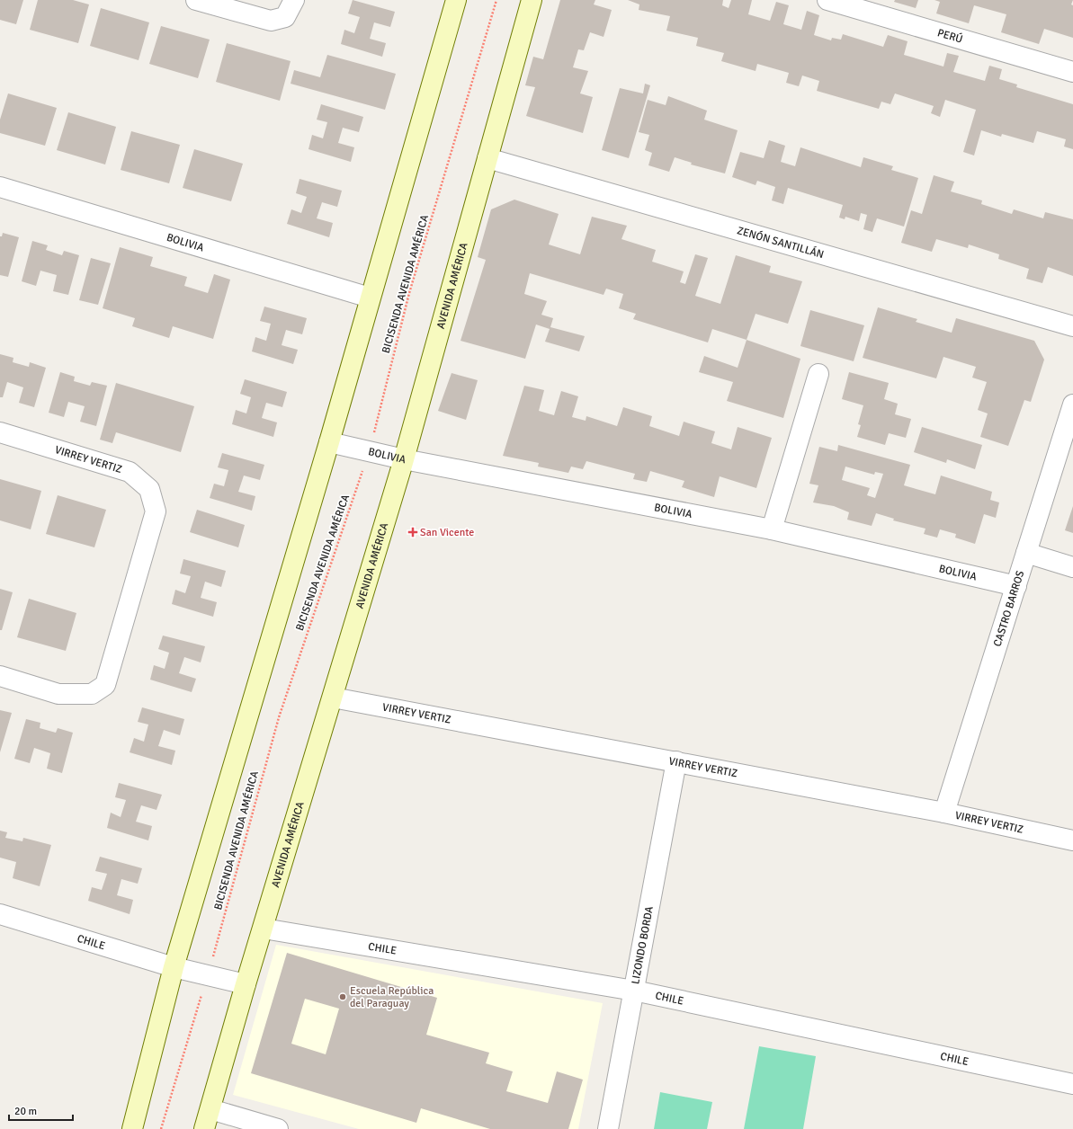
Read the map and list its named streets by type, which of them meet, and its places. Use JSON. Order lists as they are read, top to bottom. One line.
{"streets":{"main road":["AVENIDA AMÉRICA"],"street":["PERÚ","ZENÓN SANTILLÁN","BOLIVIA","VIRREY VERTIZ","CASTRO BARROS","CHILE","LIZONDO BORDA"],"path":["BICISENDA AVENIDA AMÉRICA"]},"crossings":[["ZENÓN SANTILLÁN","AVENIDA AMÉRICA"],["BOLIVIA","BICISENDA AVENIDA AMÉRICA"],["BOLIVIA","AVENIDA AMÉRICA"],["BOLIVIA","CASTRO BARROS"],["BICISENDA AVENIDA AMÉRICA","CHILE"],["AVENIDA AMÉRICA","VIRREY VERTIZ"],["AVENIDA AMÉRICA","CHILE"],["VIRREY VERTIZ","CASTRO BARROS"],["VIRREY VERTIZ","LIZONDO BORDA"],["CHILE","LIZONDO BORDA"]],"places":{"health":["San Vicente"],"other":["Escuela República del Paraguay"]},"scale_bar":"20 m"}
